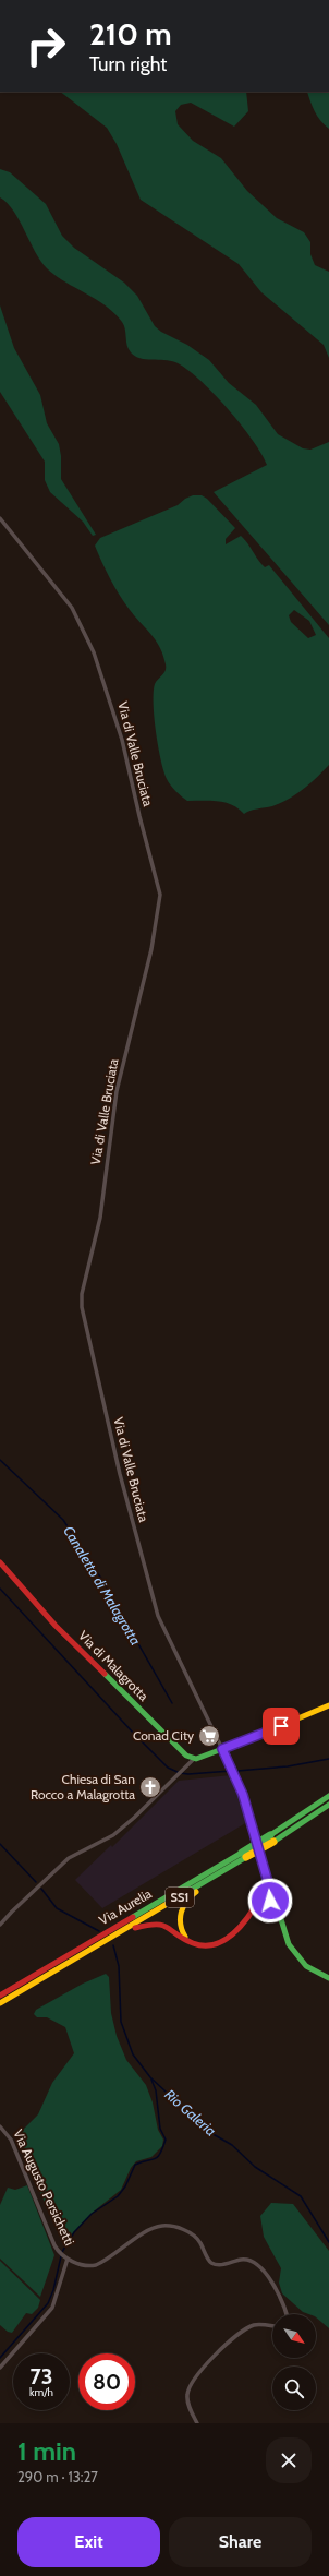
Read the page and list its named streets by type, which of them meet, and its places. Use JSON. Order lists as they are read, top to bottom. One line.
{"streets":{"main road":["Via di Malagrotta","SS1","Via Aurelia"],"street":["Via di Valle Bruciata","Via Augusto Persichetti"]},"water":["Canaletto di Malagrotta","Rio Galeria"],"places":{"supermarket":["Conad City"],"church":["Chiesa di San Rocco a Malagrotta"]},"north":"bottom right","page":{"turn":["210 m","Turn right"],"speed":"73 km/h","limit":"80","heading":["1 min","290 m · 13:27"],"buttons":["Exit","Share"]}}
